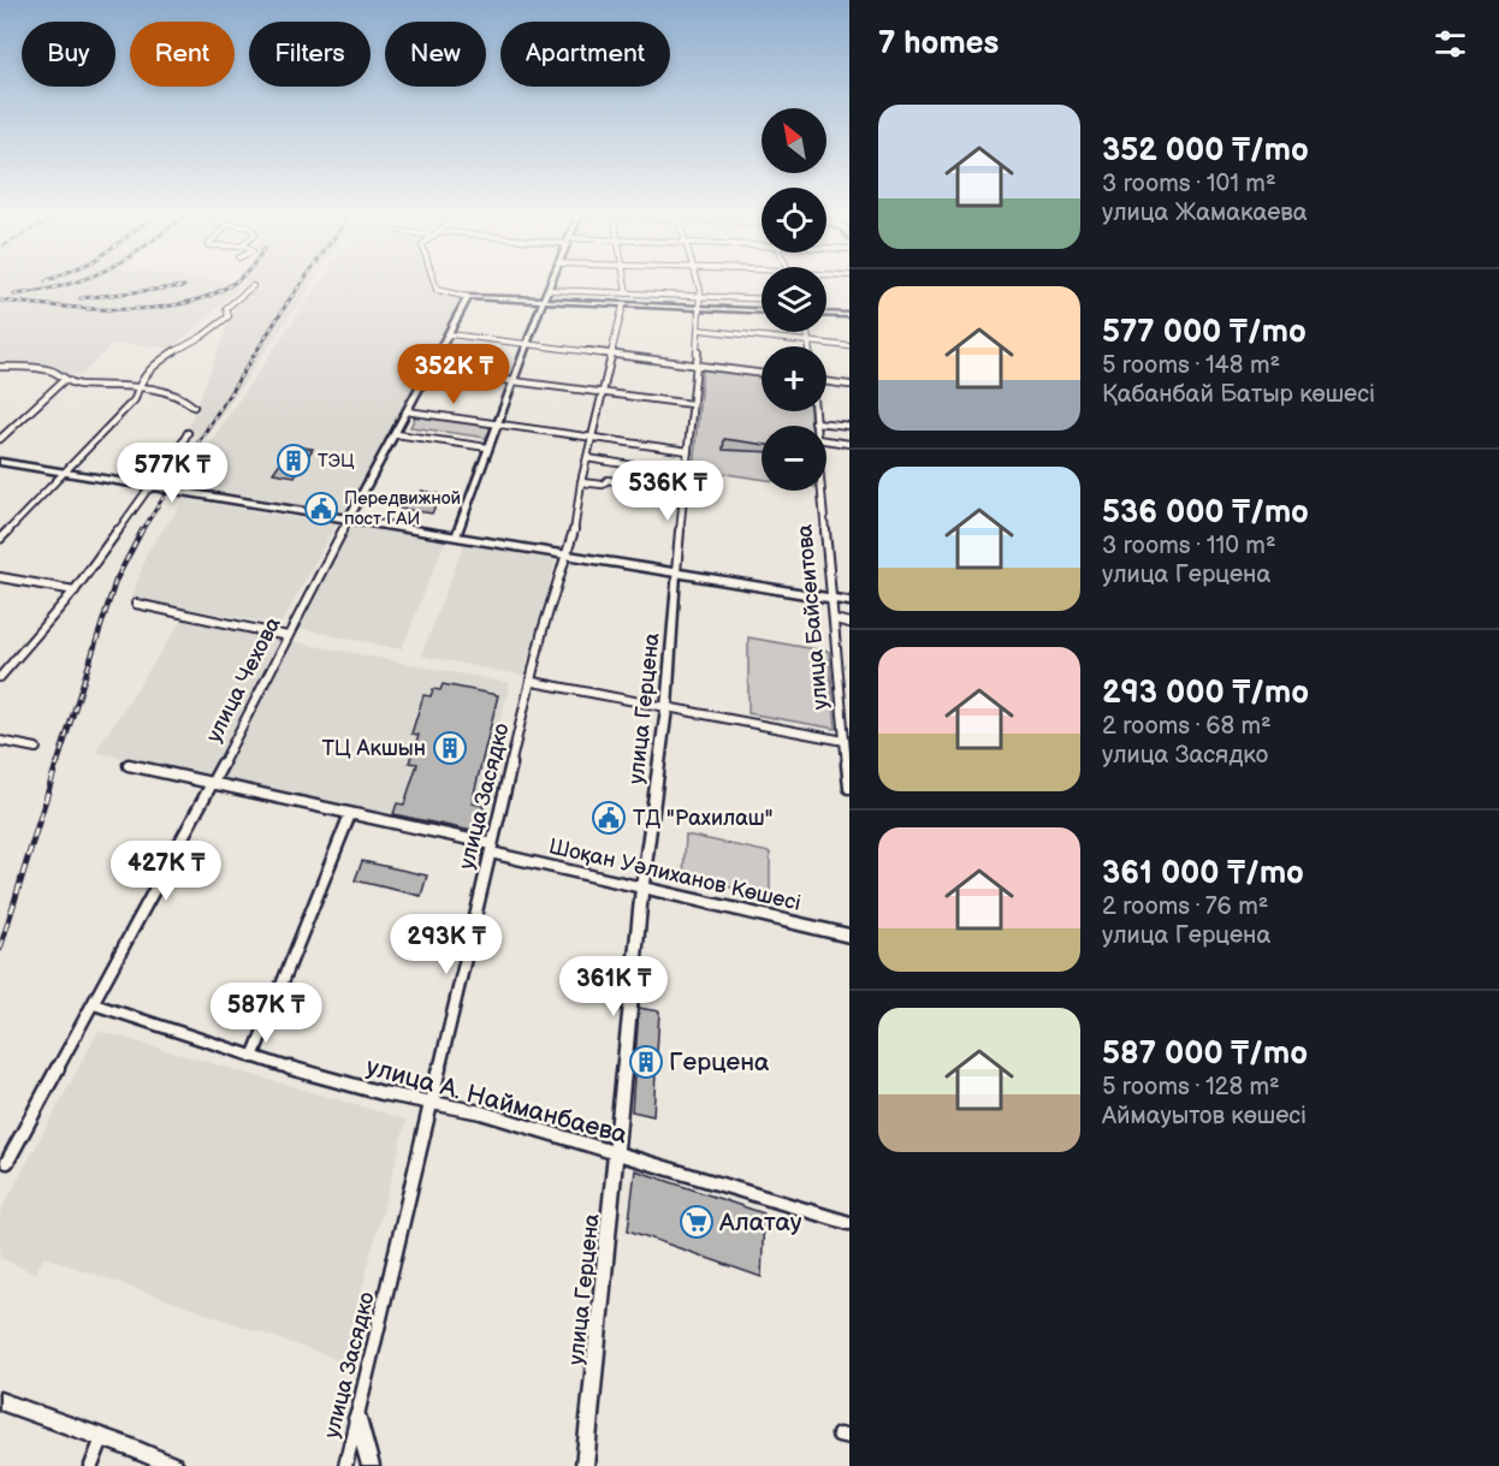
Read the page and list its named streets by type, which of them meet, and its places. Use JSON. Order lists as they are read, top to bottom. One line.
{"streets":{"street":["улица Байсеитова","улица Чехова","улица Герцена","улица Засядко","Шоқан Уәлиханов Көшесі","улица А. Найманбаева"]},"crossings":[["улица Чехова","улица А. Найманбаева"],["улица Герцена","Шоқан Уәлиханов Көшесі"],["улица Герцена","улица А. Найманбаева"],["улица Засядко","Шоқан Уәлиханов Көшесі"],["улица Засядко","улица А. Найманбаева"]],"places":{"building":["ТЭЦ","ТЦ Акшын","Герцена"],"public building":["Передвижной пост ГАИ","ТД \"Рахилаш\""],"supermarket":["Алатау"]},"north":"top left","page":{"heading":"7 homes","chip":["Buy","Rent","Filters","New","Apartment"],"list":[{"name":"352 000 ₸/mo","note":"3 rooms · 101 m² · улица Жамакаева"},{"name":"577 000 ₸/mo","note":"5 rooms · 148 m² · Қабанбай Батыр көшесі"},{"name":"536 000 ₸/mo","note":"3 rooms · 110 m² · улица Герцена"},{"name":"293 000 ₸/mo","note":"2 rooms · 68 m² · улица Засядко"},{"name":"361 000 ₸/mo","note":"2 rooms · 76 m² · улица Герцена"},{"name":"587 000 ₸/mo","note":"5 rooms · 128 m² · Аймауытов көшесі"}],"map_buttons":["+","−"],"price":["352K ₸","577K ₸","536K ₸","427K ₸","293K ₸","361K ₸","587K ₸"]}}
